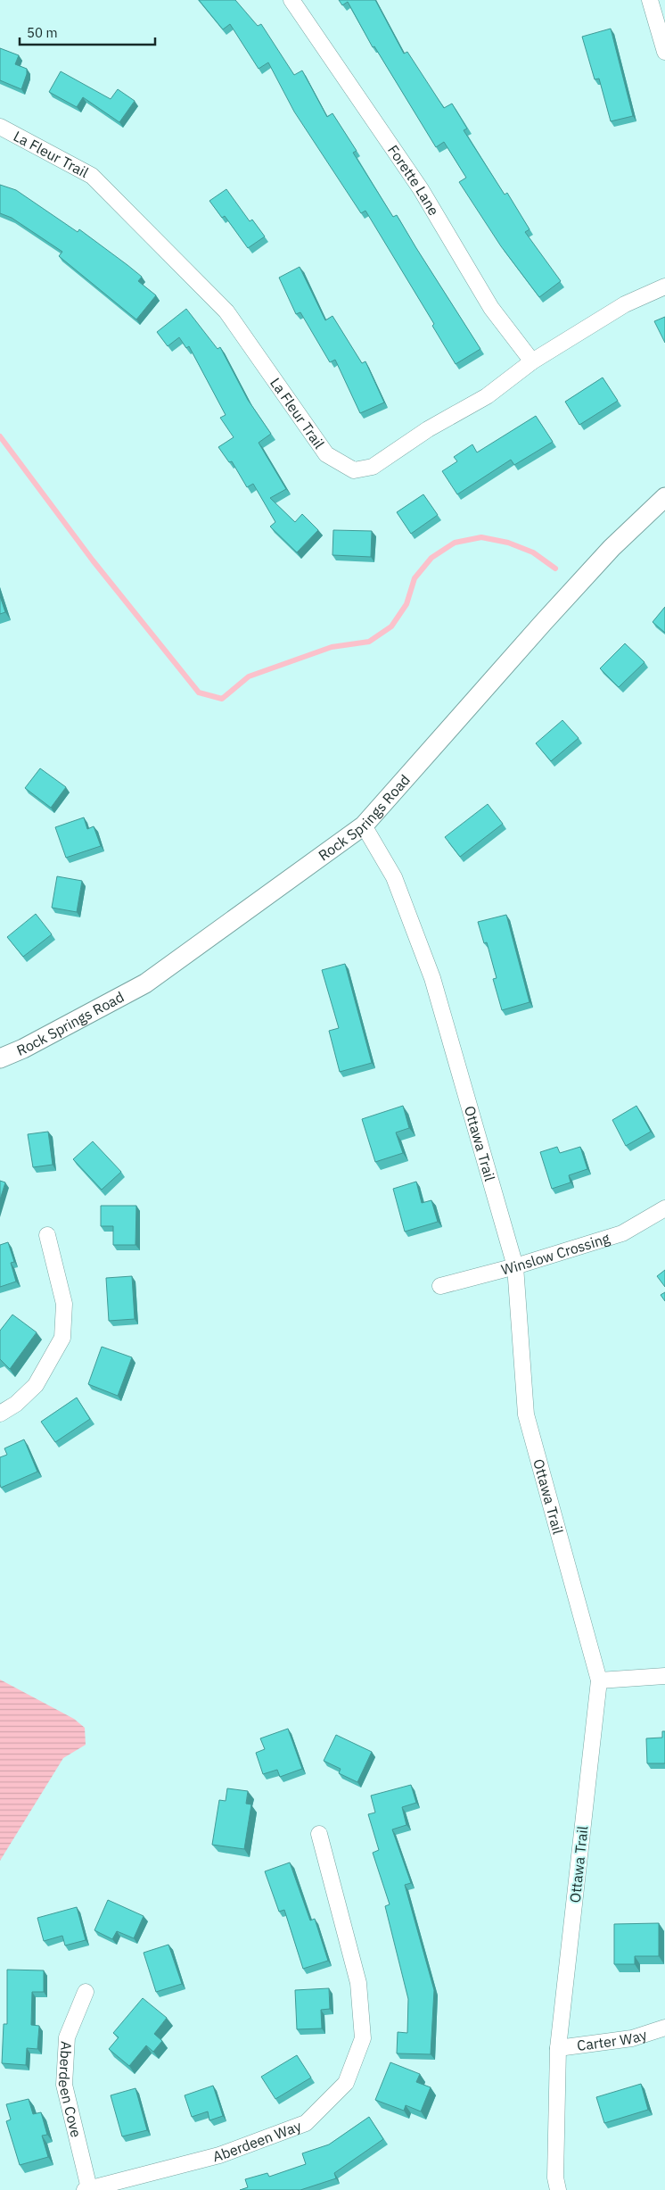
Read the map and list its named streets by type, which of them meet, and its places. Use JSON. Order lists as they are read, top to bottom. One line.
{"streets":{"street":["La Fleur Trail","Forette Lane","Rock Springs Road","Ottawa Trail","Winslow Crossing","Carter Way","Aberdeen Cove","Aberdeen Way"]},"crossings":[["La Fleur Trail","Forette Lane"],["Rock Springs Road","Ottawa Trail"],["Ottawa Trail","Winslow Crossing"],["Ottawa Trail","Carter Way"],["Aberdeen Cove","Aberdeen Way"]],"scale_bar":"50 m"}
